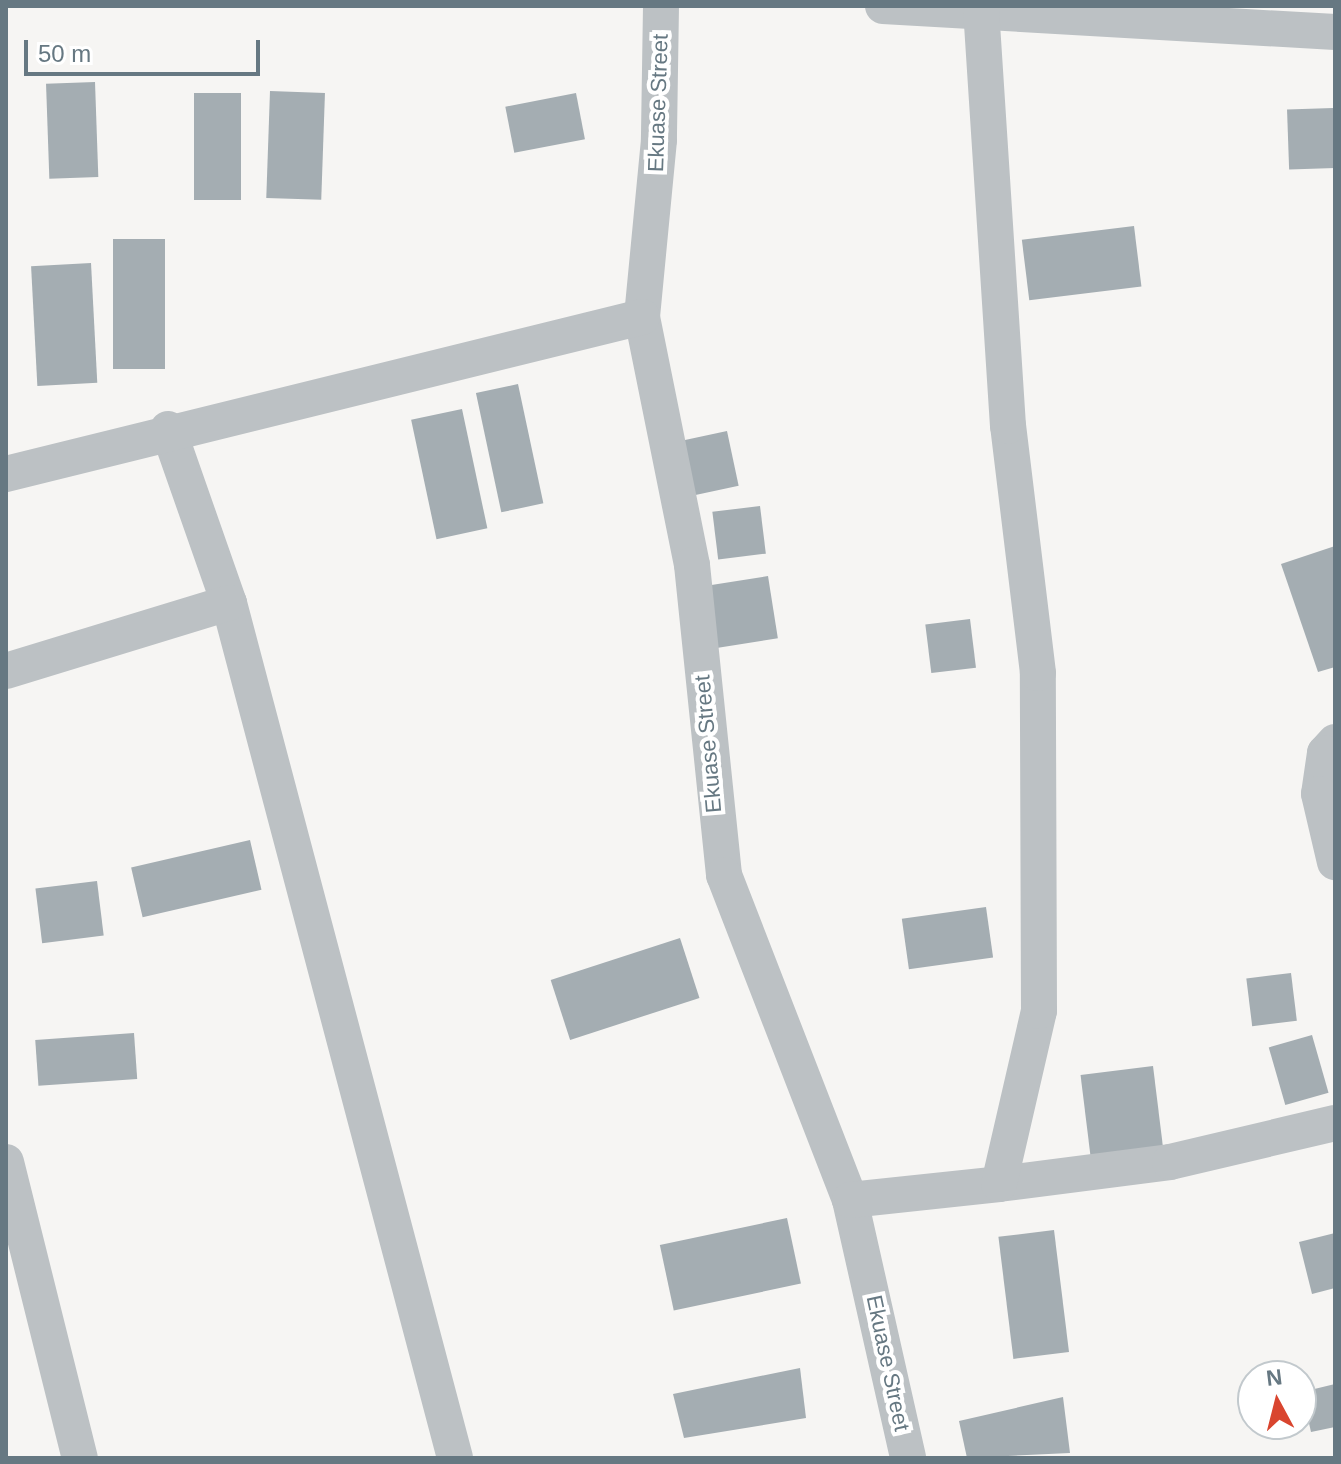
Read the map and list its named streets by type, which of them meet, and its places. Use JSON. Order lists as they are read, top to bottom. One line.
{"streets":{"street":["Ekuase Street"]},"scale_bar":"50 m","north":"top"}
